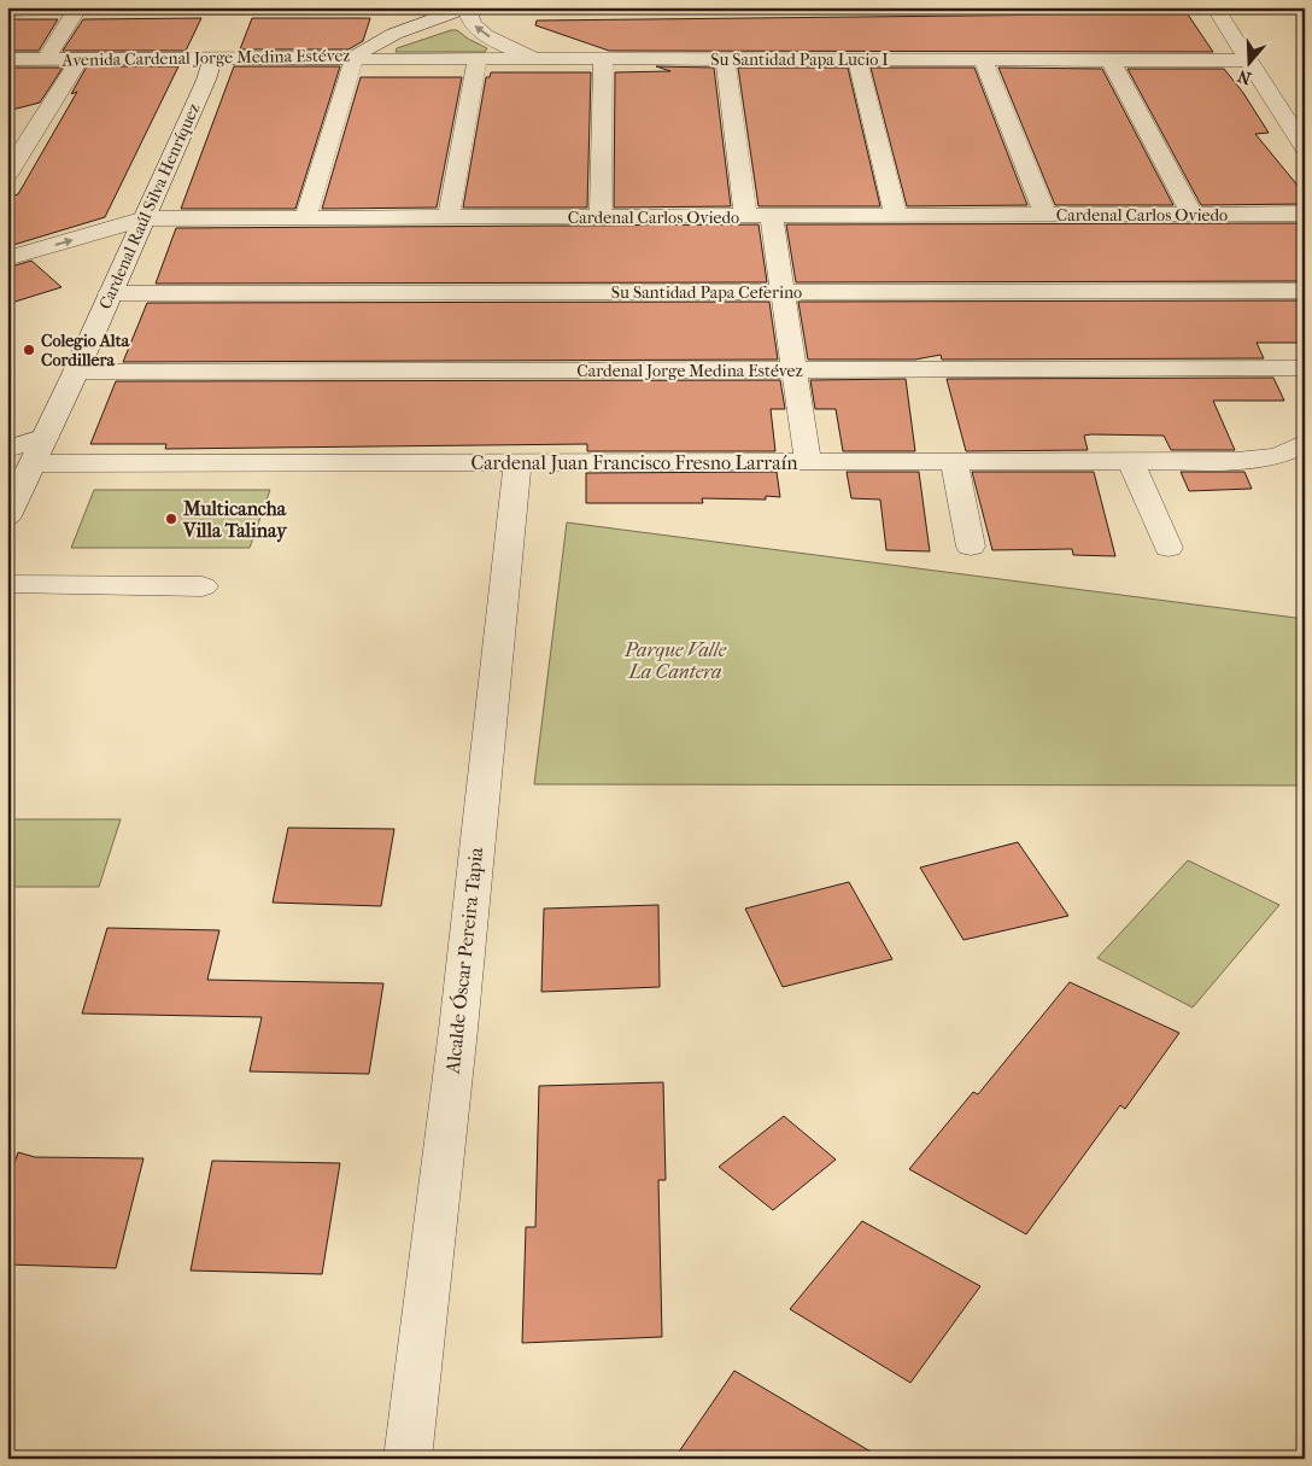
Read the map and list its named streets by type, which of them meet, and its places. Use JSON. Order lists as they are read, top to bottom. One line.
{"streets":{"street":["Avenida Cardenal Jorge Medina Estévez","Su Santidad Papa Lucio I","Cardenal Raúl Silva Henríquez","Cardenal Carlos Oviedo","Su Santidad Papa Ceferino","Cardenal Jorge Medina Estévez","Cardenal Juan Francisco Fresno Larraín","Alcalde Óscar Pereira Tapia"]},"crossings":[["Avenida Cardenal Jorge Medina Estévez","Su Santidad Papa Lucio I"],["Avenida Cardenal Jorge Medina Estévez","Cardenal Raúl Silva Henríquez"],["Cardenal Raúl Silva Henríquez","Cardenal Carlos Oviedo"],["Cardenal Raúl Silva Henríquez","Su Santidad Papa Ceferino"],["Cardenal Raúl Silva Henríquez","Cardenal Jorge Medina Estévez"],["Cardenal Raúl Silva Henríquez","Cardenal Juan Francisco Fresno Larraín"],["Cardenal Juan Francisco Fresno Larraín","Alcalde Óscar Pereira Tapia"]],"parks":["Parque Valle La Cantera"],"places":["Colegio Alta Cordillera","Multicancha Villa Talinay"],"north":"bottom"}
